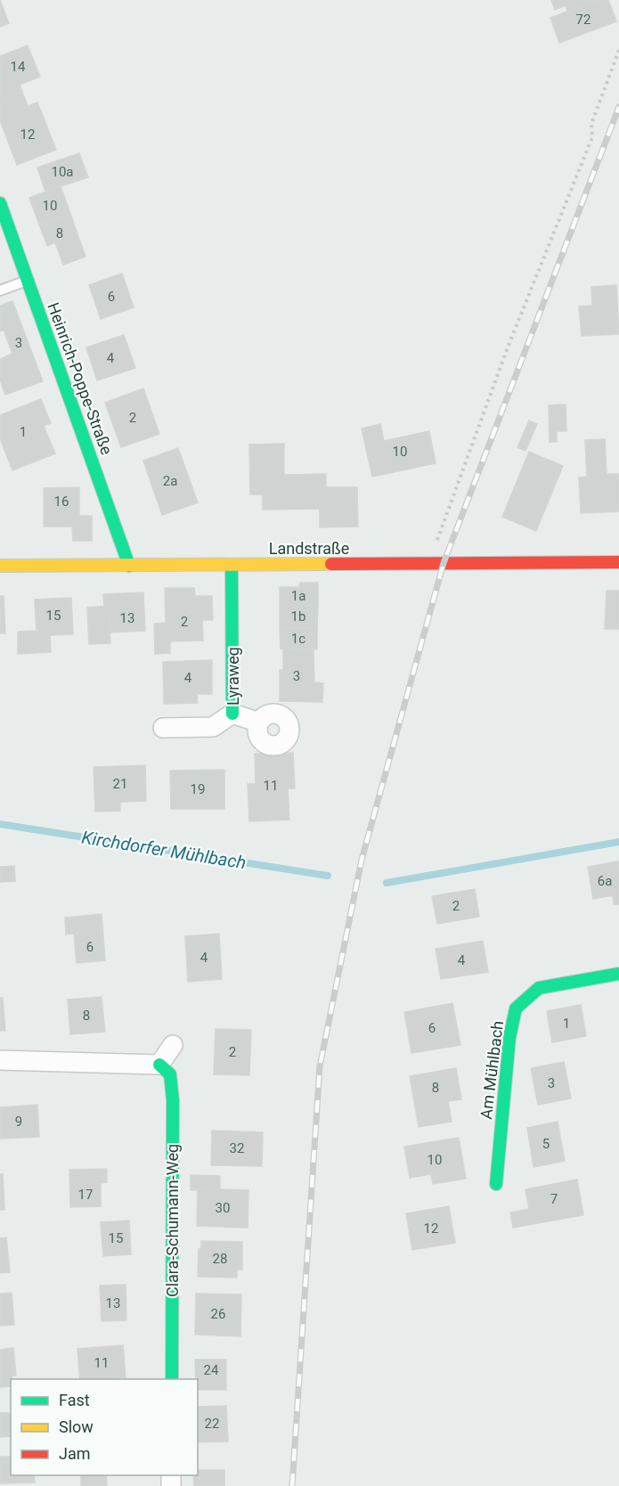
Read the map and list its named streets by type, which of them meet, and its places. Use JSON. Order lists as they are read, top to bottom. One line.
{"streets":{"street":["Heinrich-Poppe-Straße","Landstraße","Lyraweg","Am Mühlbach","Clara-Schumann-Weg"]},"crossings":[["Heinrich-Poppe-Straße","Landstraße"],["Landstraße","Lyraweg"]],"water":["Kirchdorfer Mühlbach"],"house_numbers":["72","14","12","10a","10","8","6","3","4","2","1","10","2a","16","1a","15","1b","13","2","1c","3","4","21","11","19","6a","2","6","4","4","8","1","6","2","3","8","9","5","32","10","17","7","30","12","15","28","13","26","11","24","22"],"legend":["Fast","Slow","Jam"]}
